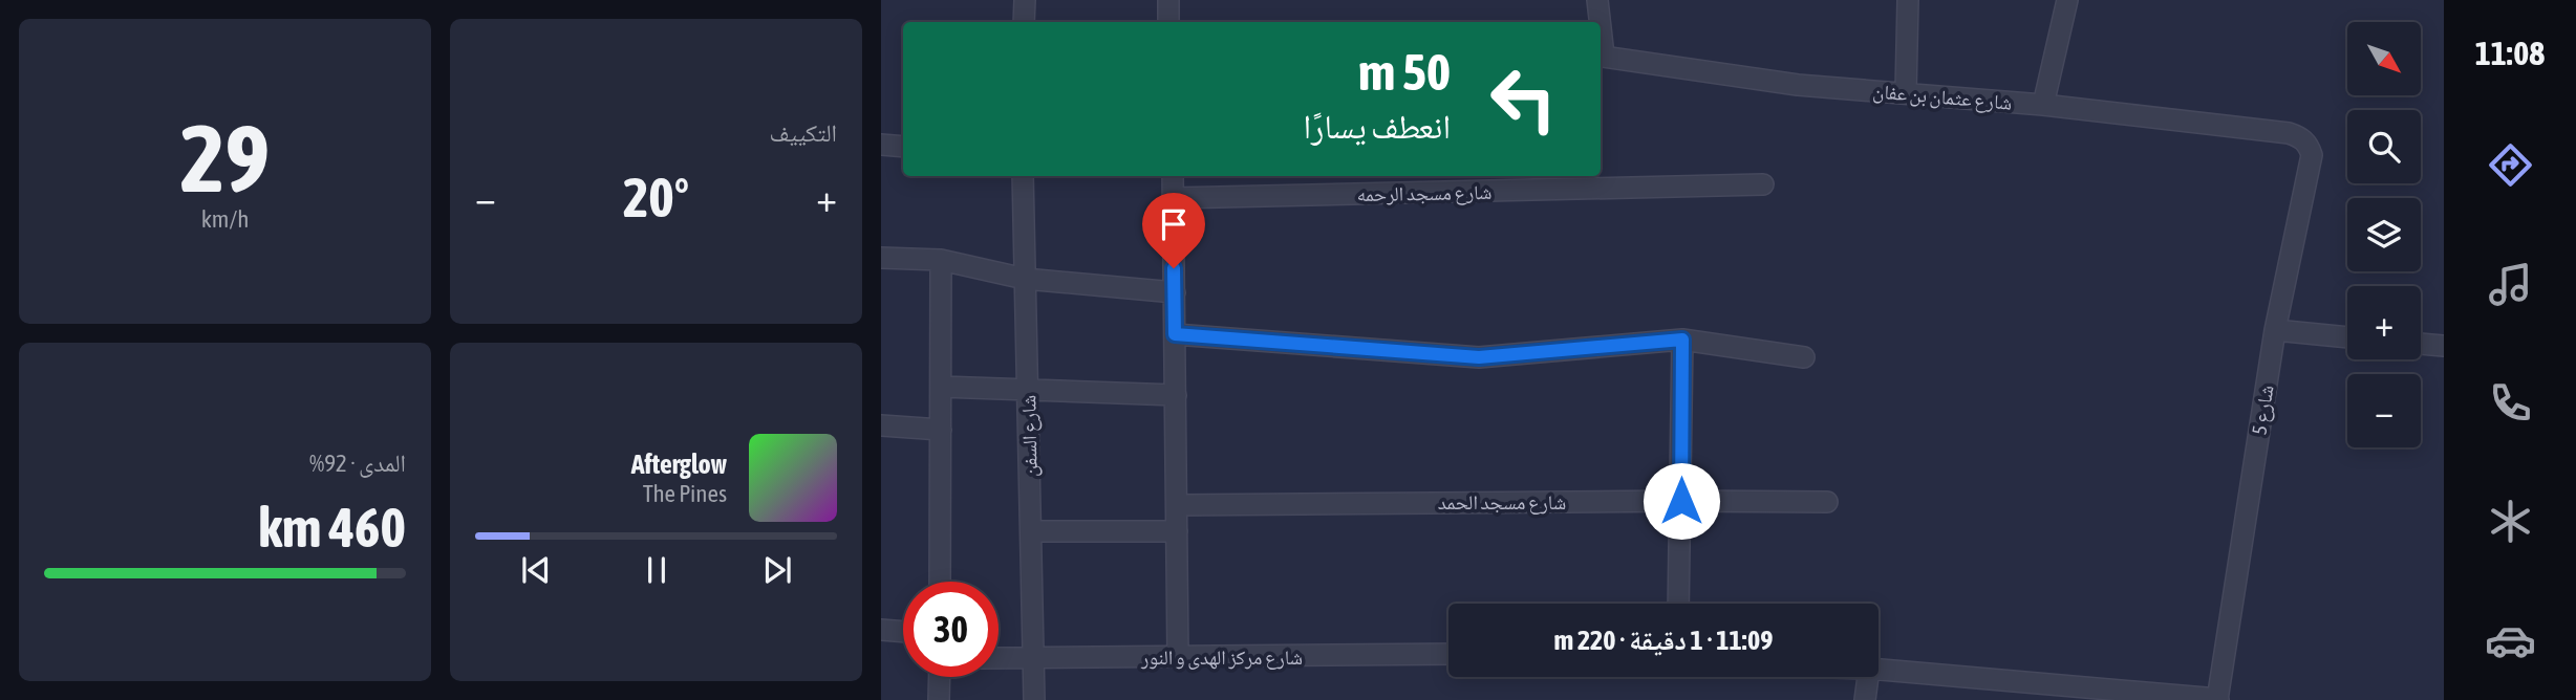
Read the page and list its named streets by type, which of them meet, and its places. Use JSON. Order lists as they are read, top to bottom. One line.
{"streets":{"street":["شارع عثمان بن عفان","شارع مسجد الرحمه","شارع 5","شارع السفن","شارع مسجد الحمد","شارع مركز الهدى و النور"]},"crossings":[["شارع عثمان بن عفان","شارع 5"],["شارع السفن","شارع مركز الهدى و النور"]],"north":"bottom right","page":{"tabs":"11:08","tile":["التكييف",["29","km/h"],["المدى · 92%","460 km"]],"map_buttons":["+","−"],"turn":["50 m","انعطف يسارًا"],"heat":["−","20°","+"],"song":["Afterglow","The Pines"],"limit":"30","trip":"11:09 · 1 دقيقة · 220 m"}}
